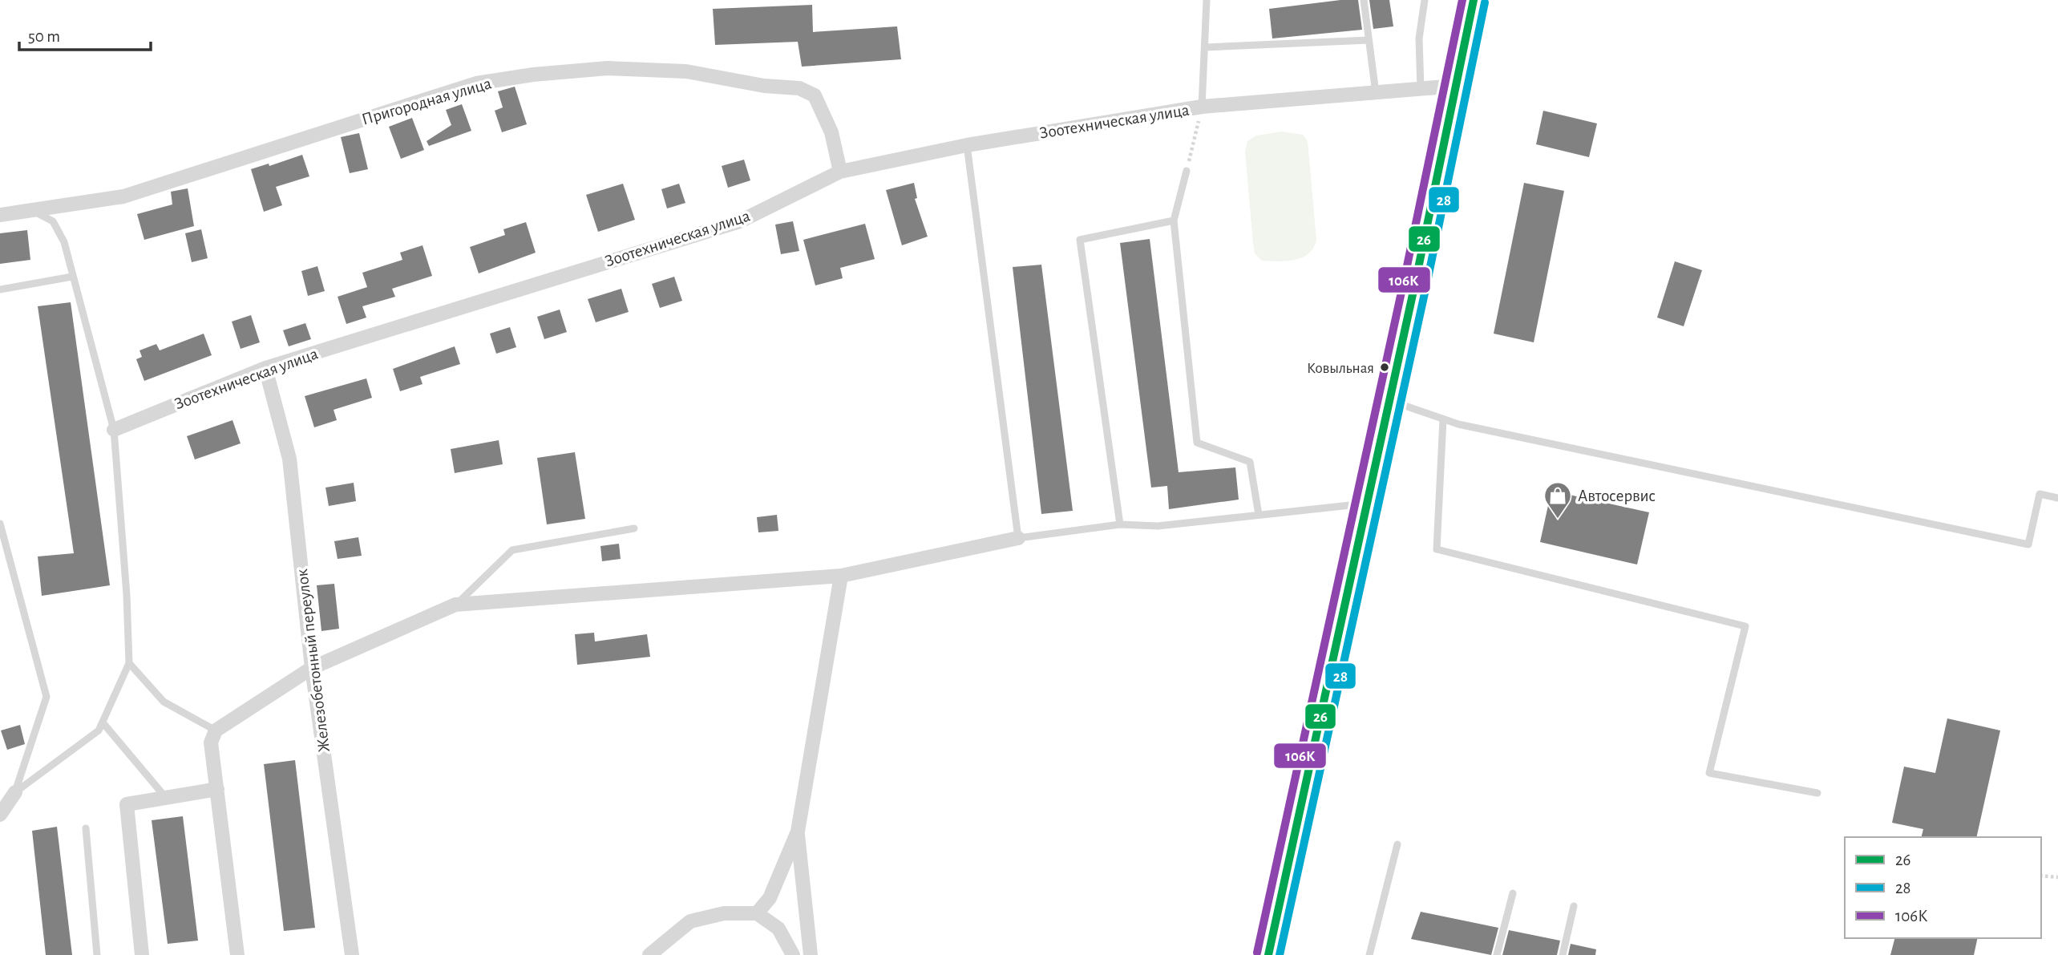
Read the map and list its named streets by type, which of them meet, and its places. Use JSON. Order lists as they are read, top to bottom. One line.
{"streets":{"street":["Пригородная улица","Зоотехническая улица","Железобетонный переулок"]},"crossings":[["Пригородная улица","Зоотехническая улица"],["Зоотехническая улица","Железобетонный переулок"]],"places":{"other":["Ковыльная"],"shop":["Автосервис"]},"lines":["transit line 26","transit line 106К","transit line 28"],"legend":["26","28","106К"],"scale_bar":"50 m"}
